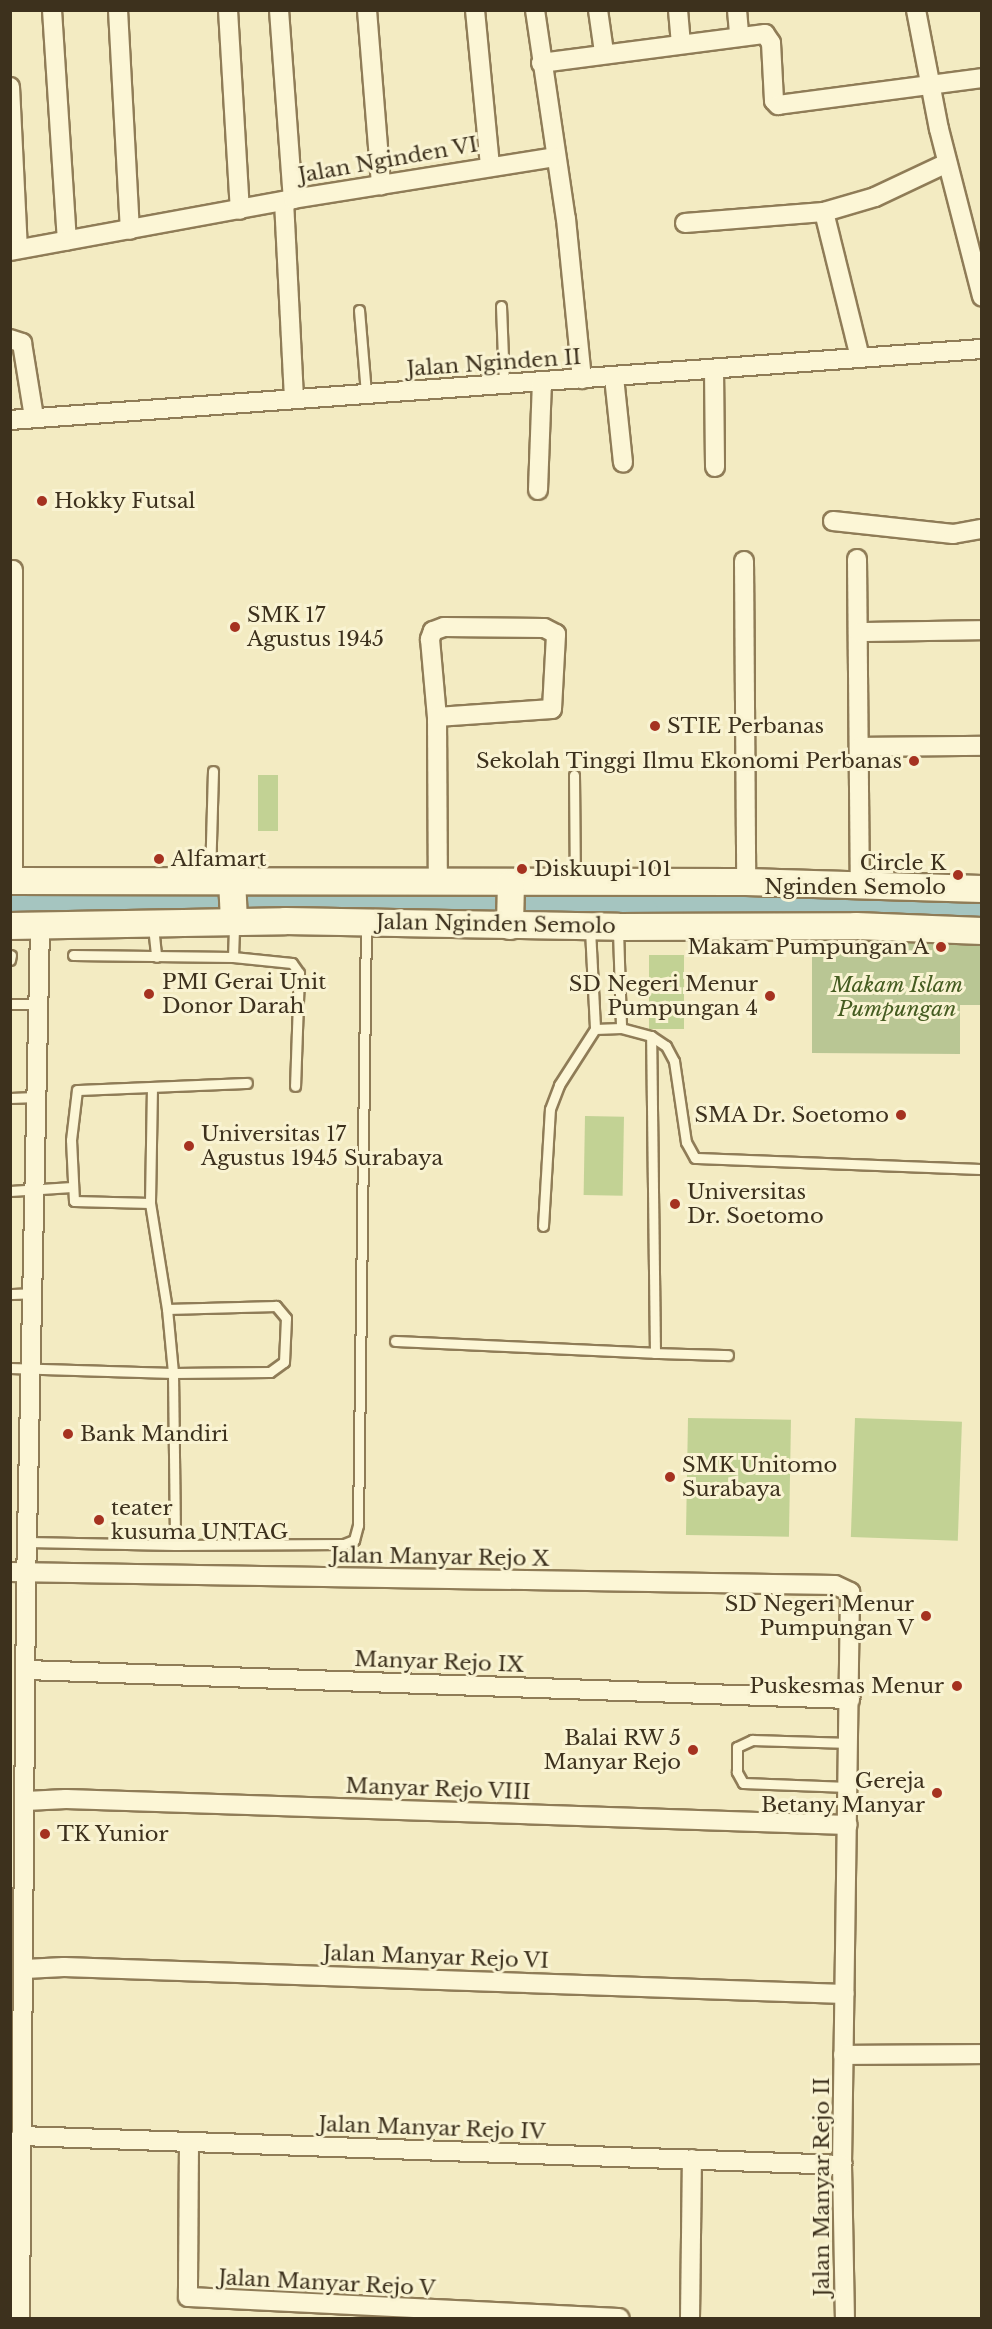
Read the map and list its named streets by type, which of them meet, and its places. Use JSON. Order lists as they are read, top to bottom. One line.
{"streets":{"main road":["Jalan Nginden Semolo"],"street":["Jalan Nginden VI","Jalan Nginden II","Jalan Manyar Rejo X","Manyar Rejo IX","Manyar Rejo VIII","Jalan Manyar Rejo VI","Jalan Manyar Rejo IV","Jalan Manyar Rejo II","Jalan Manyar Rejo V"]},"crossings":[["Jalan Manyar Rejo X","Jalan Manyar Rejo II"],["Manyar Rejo IX","Jalan Manyar Rejo II"],["Manyar Rejo VIII","Jalan Manyar Rejo II"],["Jalan Manyar Rejo VI","Jalan Manyar Rejo II"],["Jalan Manyar Rejo IV","Jalan Manyar Rejo II"],["Jalan Manyar Rejo IV","Jalan Manyar Rejo V"]],"parks":["Makam Islam Pumpungan"],"places":["Hokky Futsal","SMK 17 Agustus 1945","STIE Perbanas","Sekolah Tinggi Ilmu Ekonomi Perbanas","Alfamart","Diskuupi 101","Circle K Nginden Semolo","Makam Pumpungan A","PMI Gerai Unit Donor Darah","SD Negeri Menur Pumpungan 4","SMA Dr. Soetomo","Universitas 17 Agustus 1945 Surabaya","Universitas Dr. Soetomo","Bank Mandiri","SMK Unitomo Surabaya","teater kusuma UNTAG","SD Negeri Menur Pumpungan V","Puskesmas Menur","Balai RW 5 Manyar Rejo","Gereja Betany Manyar","TK Yunior"]}
